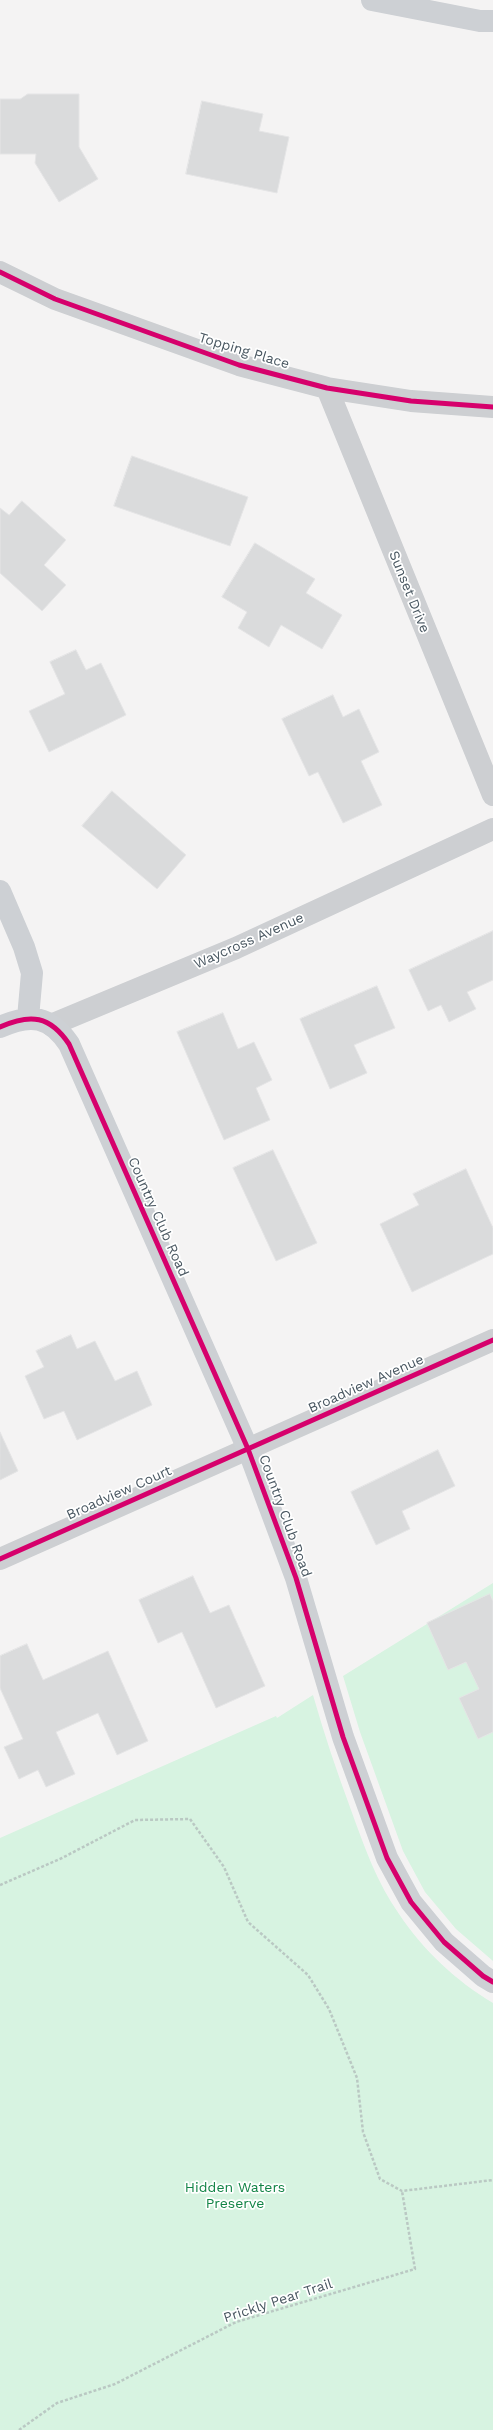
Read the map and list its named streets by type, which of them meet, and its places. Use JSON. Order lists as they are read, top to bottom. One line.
{"streets":{"street":["Topping Place","Sunset Drive","Waycross Avenue","Country Club Road","Broadview Avenue","Broadview Court"],"path":["Prickly Pear Trail"]},"crossings":[["Topping Place","Sunset Drive"],["Waycross Avenue","Country Club Road"],["Country Club Road","Broadview Avenue"],["Country Club Road","Broadview Court"],["Broadview Avenue","Broadview Court"]],"parks":["Hidden Waters Preserve"]}
